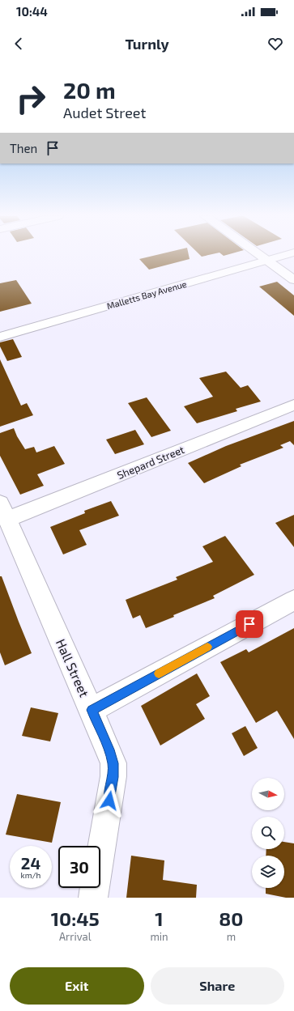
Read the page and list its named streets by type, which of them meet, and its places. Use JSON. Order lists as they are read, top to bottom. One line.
{"streets":{"street":["Malletts Bay Avenue","Shepard Street","Hall Street"]},"crossings":[["Shepard Street","Hall Street"]],"north":"right","page":{"status":"10:44","header":"Turnly","turn":["20 m","Audet Street"],"then":"Then","speed":"24 km/h","limit":"30","eta":["10:45","Arrival","1","min","80","m"],"buttons":["Exit","Share"]}}
